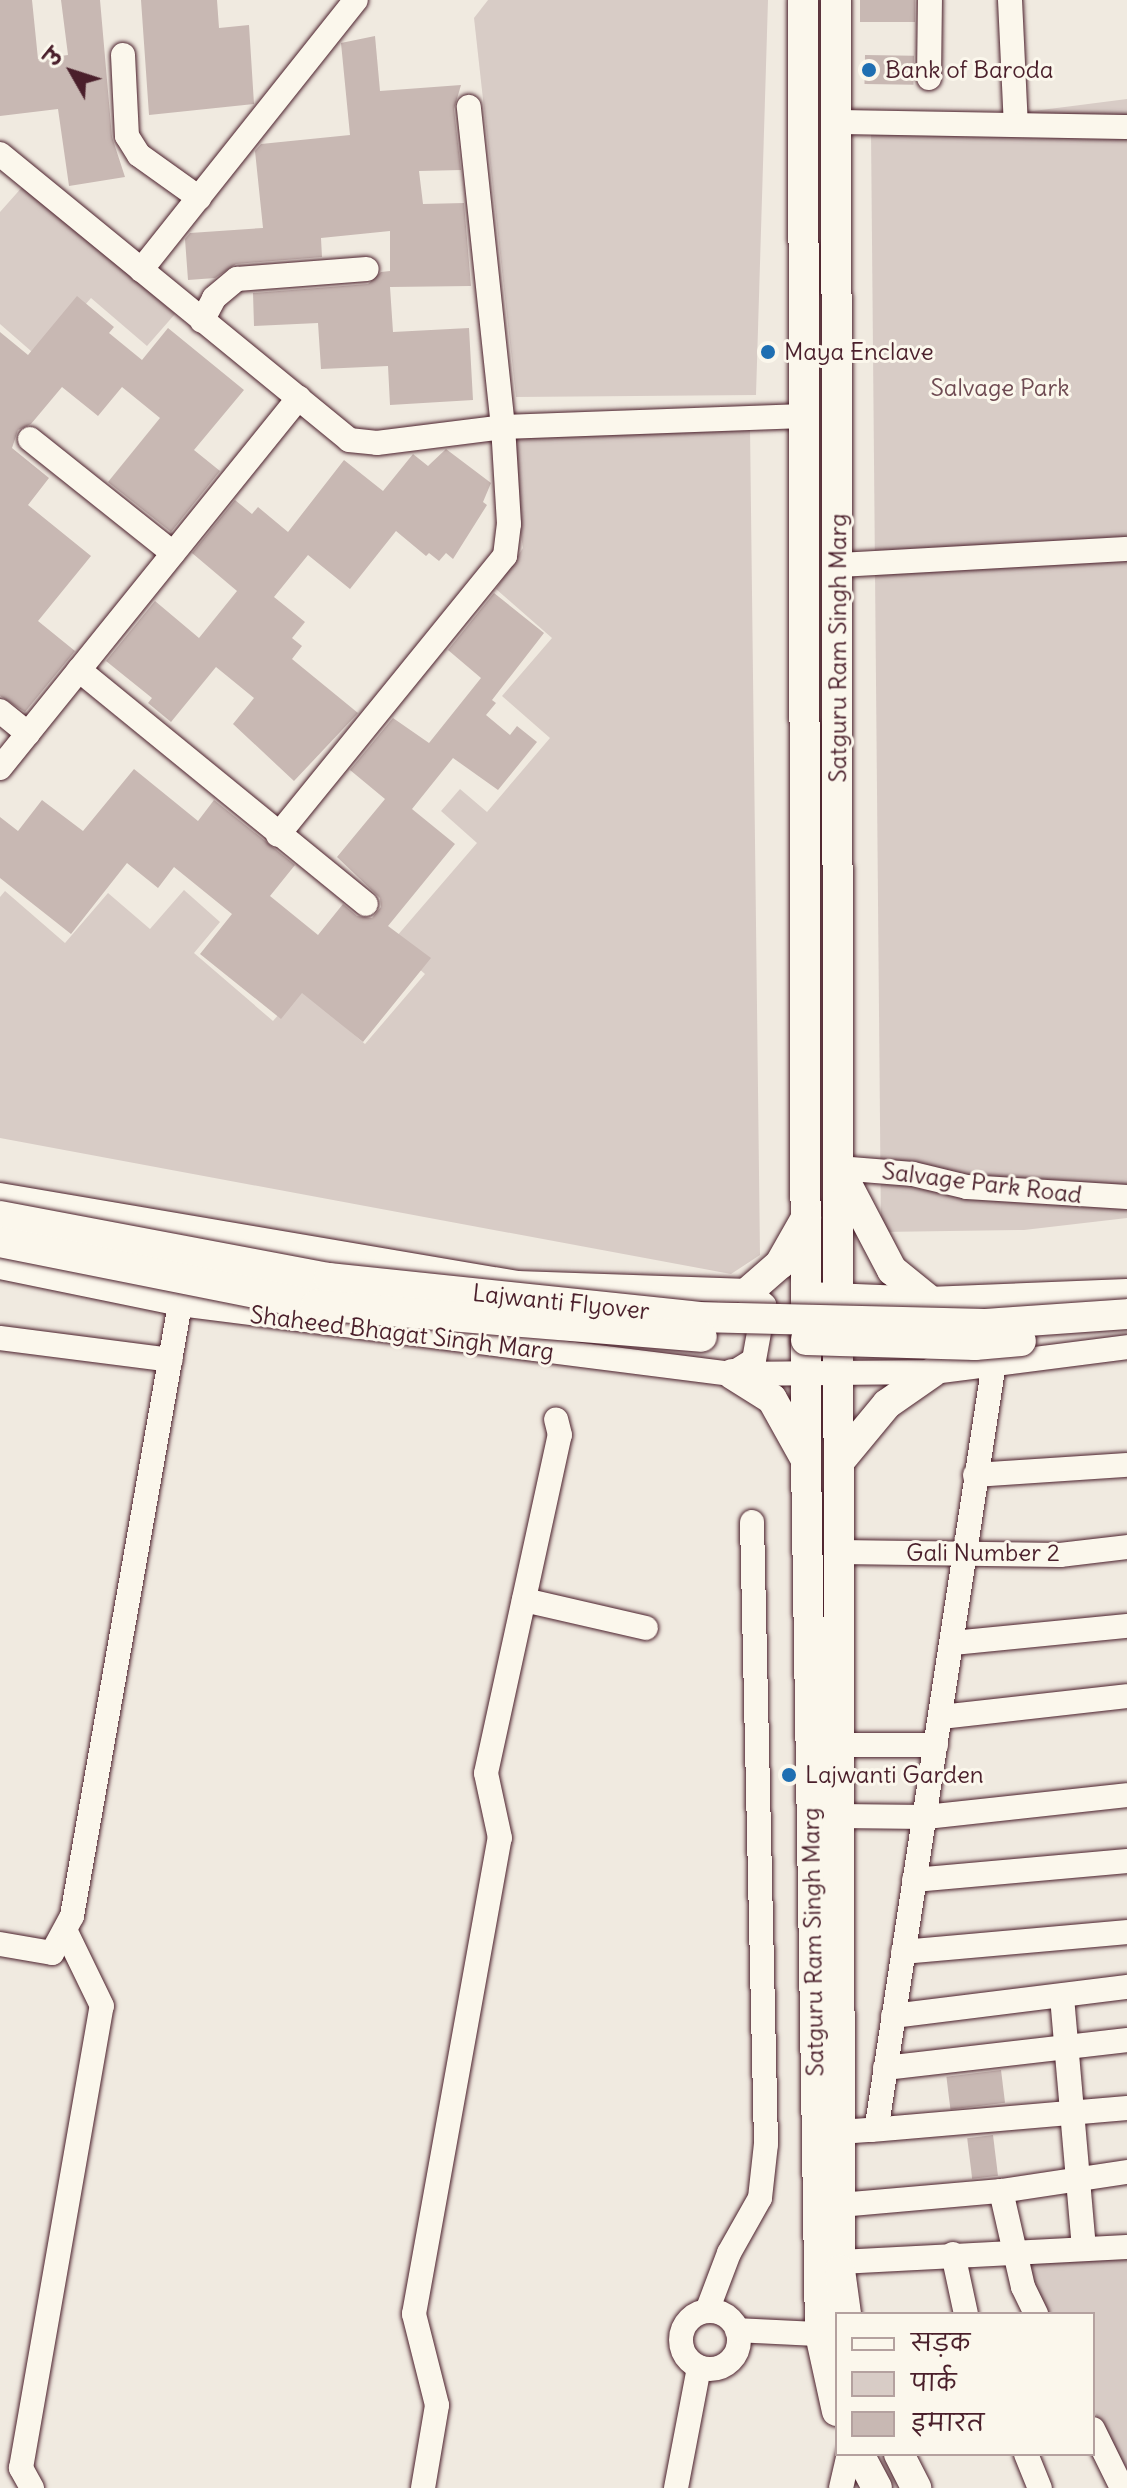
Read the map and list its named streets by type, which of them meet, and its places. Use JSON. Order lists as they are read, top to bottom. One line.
{"streets":{"main road":["Satguru Ram Singh Marg","Lajwanti Flyover"],"street":["Salvage Park Road","Shaheed Bhagat Singh Marg","Gali Number 2"]},"crossings":[["Satguru Ram Singh Marg","Salvage Park Road"],["Satguru Ram Singh Marg","Shaheed Bhagat Singh Marg"],["Satguru Ram Singh Marg","Gali Number 2"]],"parks":["Salvage Park"],"places":["Bank of Baroda","Maya Enclave","Lajwanti Garden"],"legend":["सड़क","पार्क","इमारत"],"north":"top left"}
